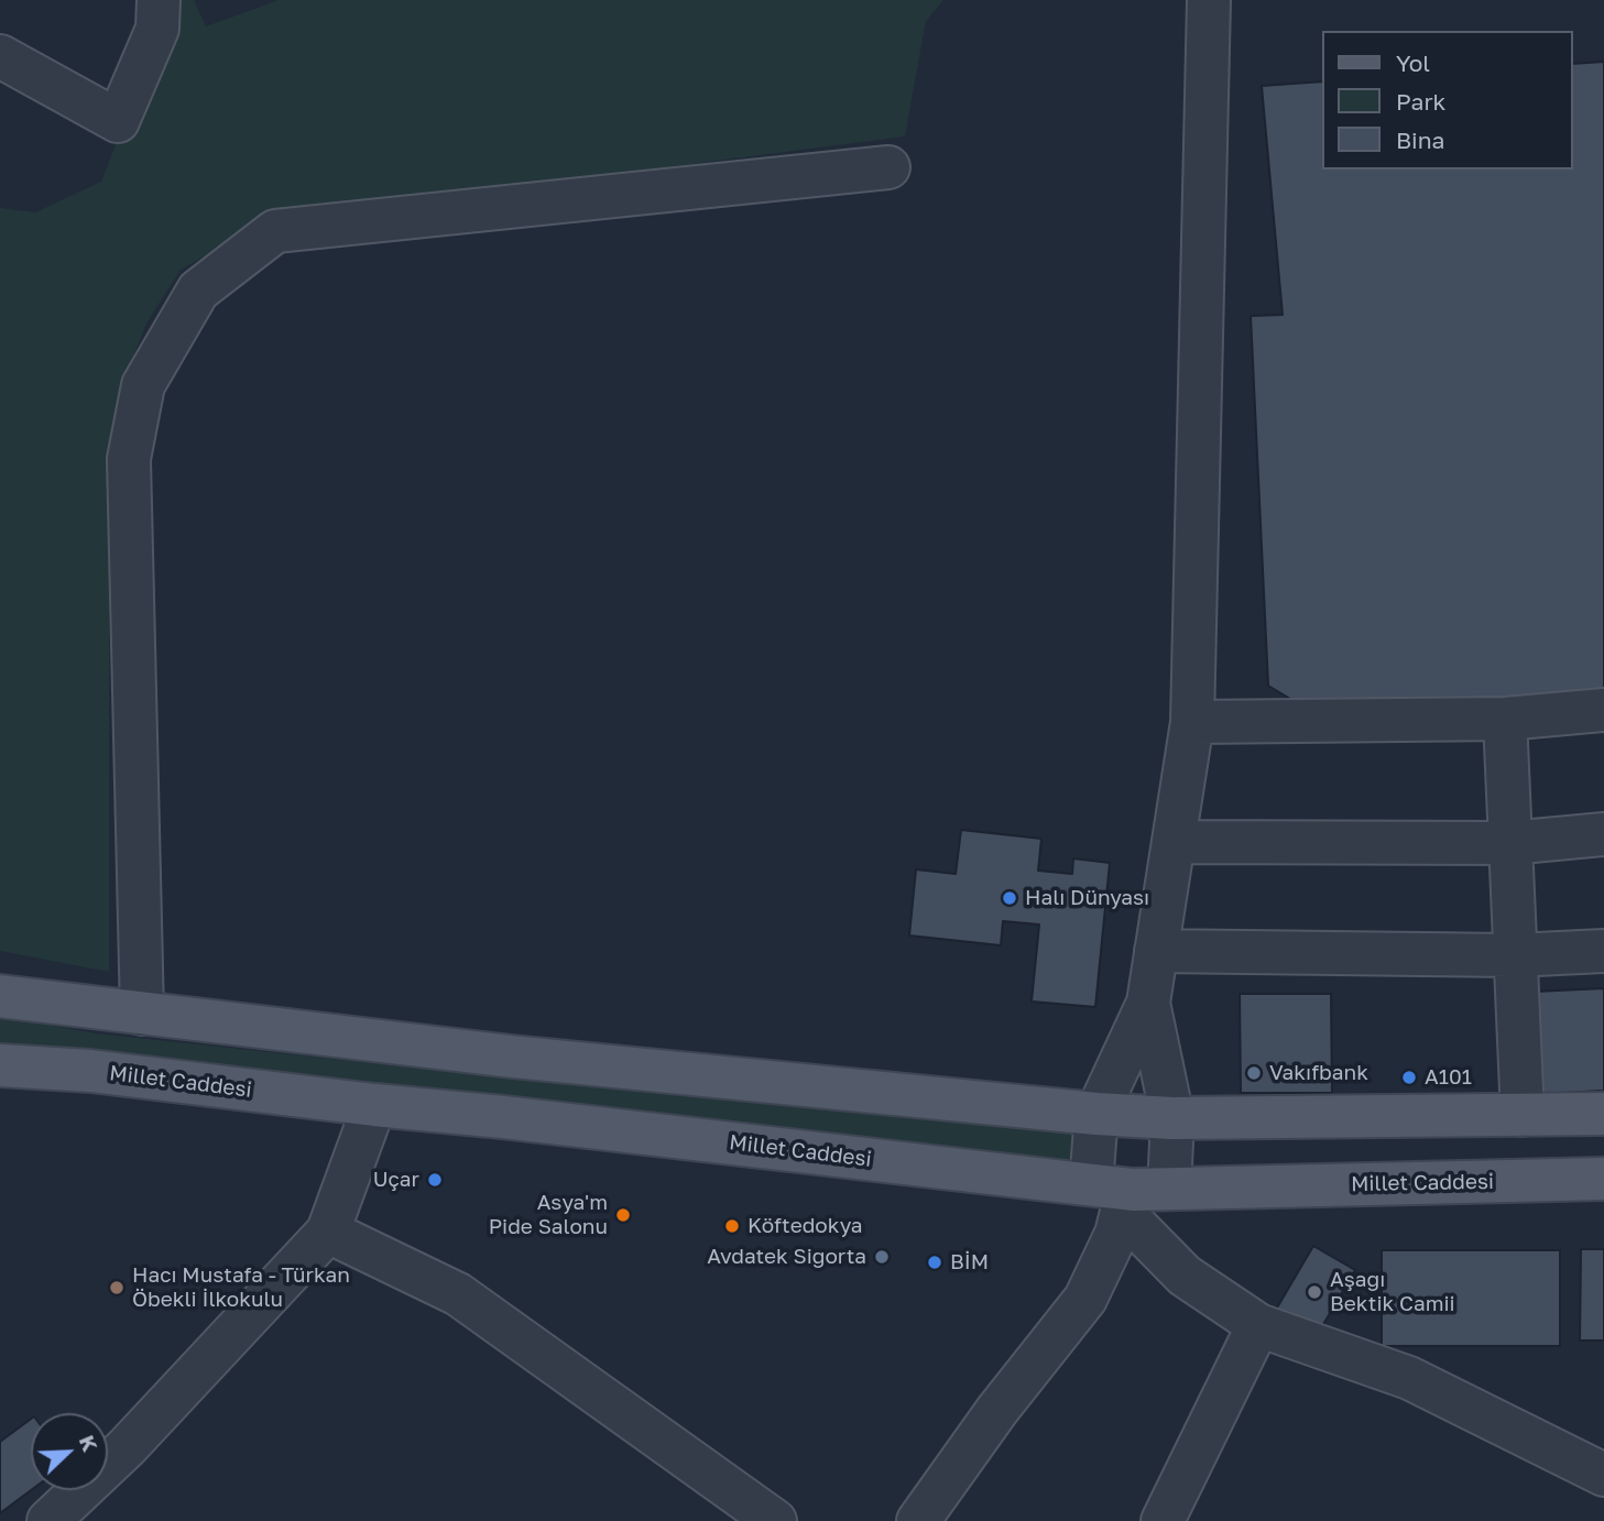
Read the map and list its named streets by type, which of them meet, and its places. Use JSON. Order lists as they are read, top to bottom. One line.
{"streets":{"main road":["Millet Caddesi"]},"places":["Halı Dünyası","Vakıfbank","A101","Uçar","Asya'm Pide Salonu","Köftedokya","Avdatek Sigorta","BİM","Hacı Mustafa - Türkan Öbekli İlkokulu","Aşağı Bektik Camii"],"legend":["Yol","Park","Bina"],"north":"top right"}
